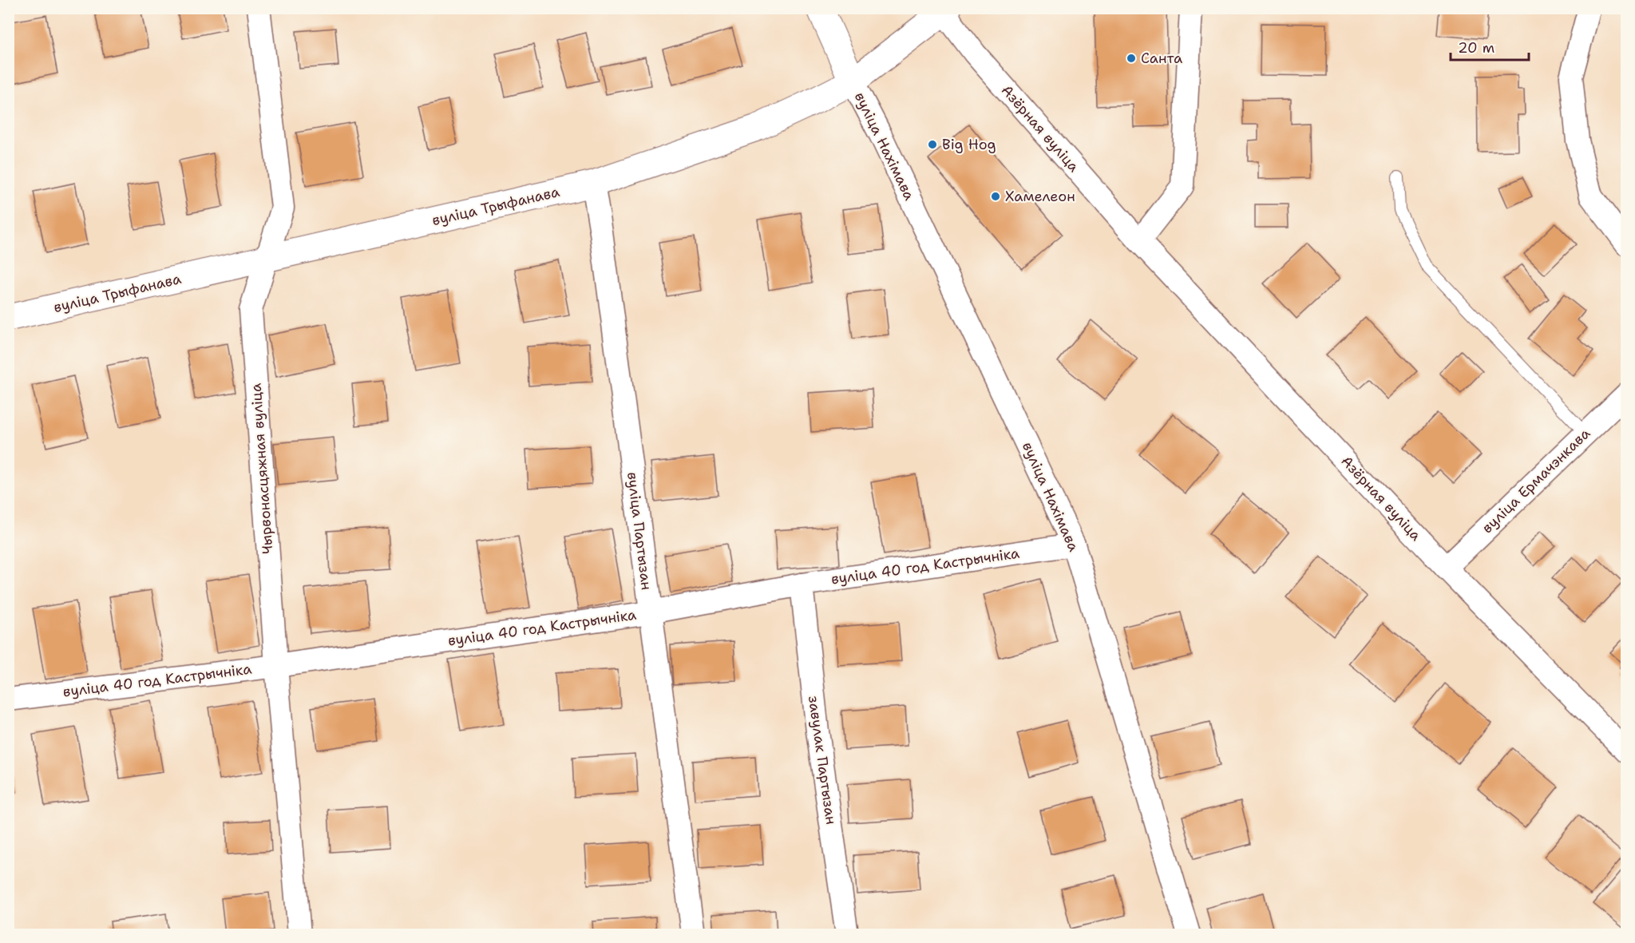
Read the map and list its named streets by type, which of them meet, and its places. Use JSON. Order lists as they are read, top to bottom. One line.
{"streets":{"street":["Азёрная вуліца","вуліца Нахімава","вуліца Трыфанава","Чырвонасцяжная вуліца","вуліца Ермачэнкава","вуліца Партызан","вуліца 40 год Кастрычніка","завулак Партызан"]},"crossings":[["Азёрная вуліца","вуліца Трыфанава"],["Азёрная вуліца","вуліца Ермачэнкава"],["вуліца Нахімава","вуліца Трыфанава"],["вуліца Нахімава","вуліца 40 год Кастрычніка"],["вуліца Трыфанава","Чырвонасцяжная вуліца"],["вуліца Трыфанава","вуліца Партызан"],["Чырвонасцяжная вуліца","вуліца 40 год Кастрычніка"],["вуліца Партызан","вуліца 40 год Кастрычніка"],["вуліца 40 год Кастрычніка","завулак Партызан"]],"places":["Санта","Big Hog","Хамелеон"],"scale_bar":"20 m"}
